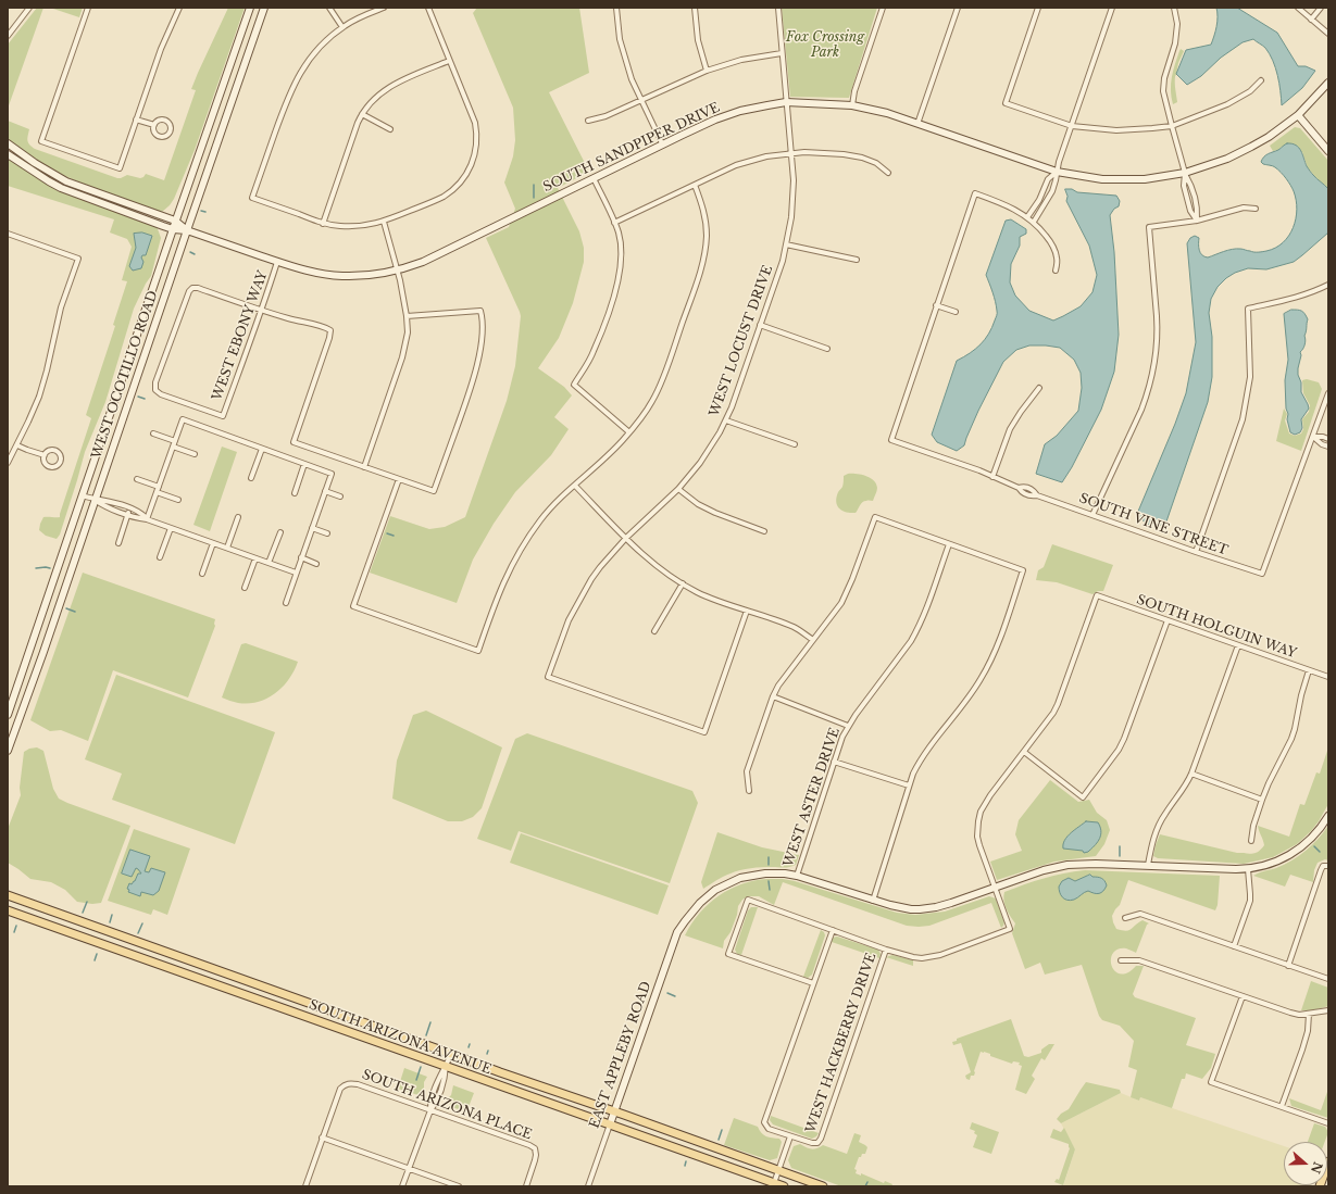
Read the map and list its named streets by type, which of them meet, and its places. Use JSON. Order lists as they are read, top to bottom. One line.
{"streets":{"main road":["SOUTH ARIZONA AVENUE"],"street":["SOUTH SANDPIPER DRIVE","WEST EBONY WAY","WEST LOCUST DRIVE","WEST OCOTILLO ROAD","SOUTH VINE STREET","SOUTH HOLGUIN WAY","WEST ASTER DRIVE","WEST HACKBERRY DRIVE","EAST APPLEBY ROAD","SOUTH ARIZONA PLACE"]},"crossings":[["SOUTH SANDPIPER DRIVE","WEST EBONY WAY"],["SOUTH SANDPIPER DRIVE","WEST LOCUST DRIVE"],["SOUTH SANDPIPER DRIVE","WEST OCOTILLO ROAD"],["WEST ASTER DRIVE","EAST APPLEBY ROAD"],["SOUTH ARIZONA AVENUE","EAST APPLEBY ROAD"]],"parks":["Fox Crossing Park"],"north":"right"}
